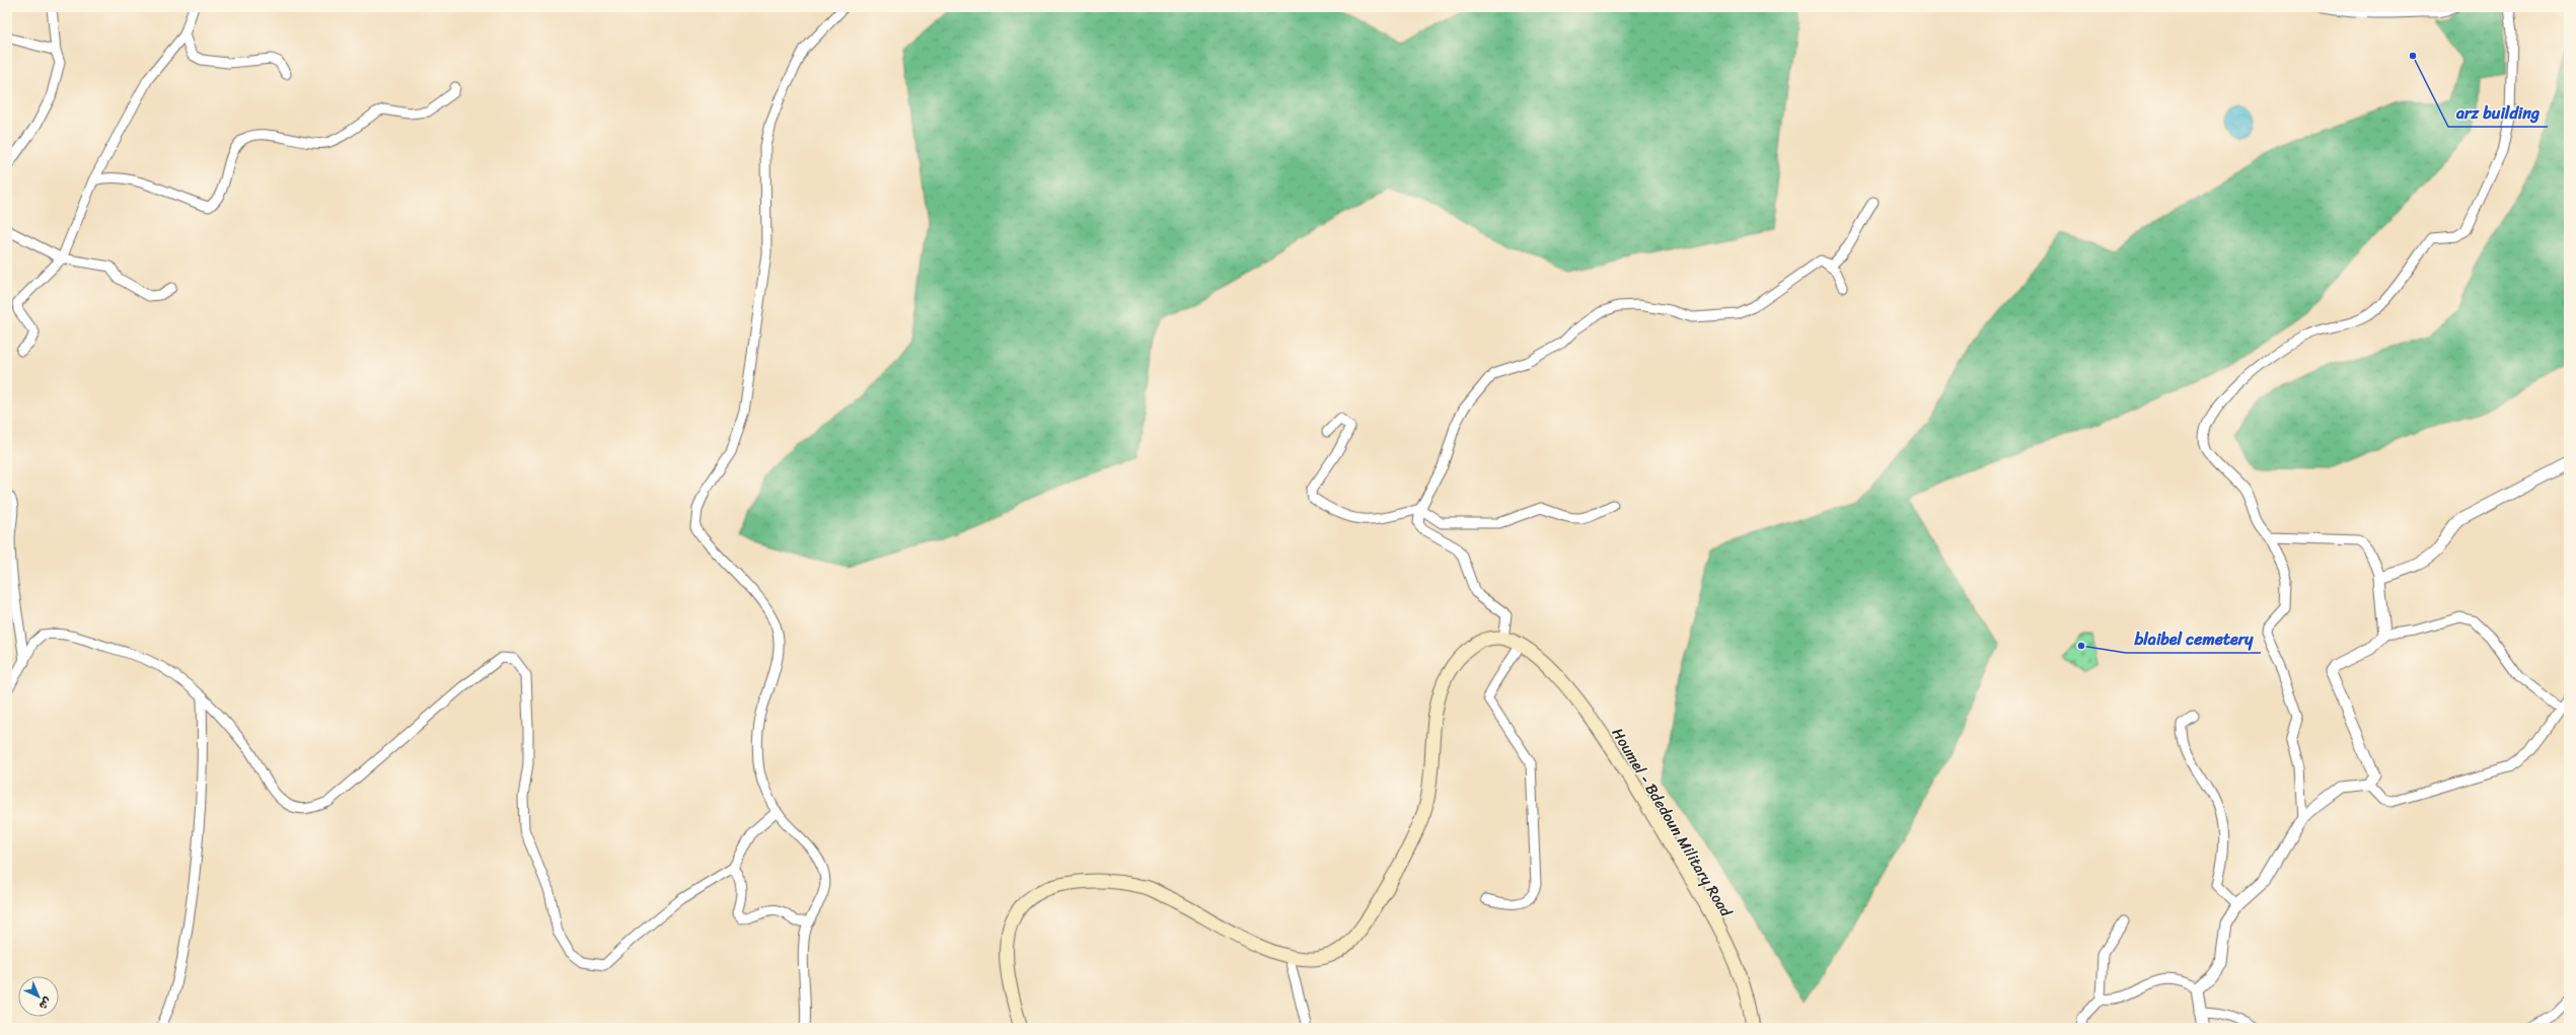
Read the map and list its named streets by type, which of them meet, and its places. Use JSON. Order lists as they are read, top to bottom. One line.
{"streets":{"main road":["Houmel - Bdedoun Military Road"]},"places":["arz building","blaibel cemetery"],"north":"bottom right"}
